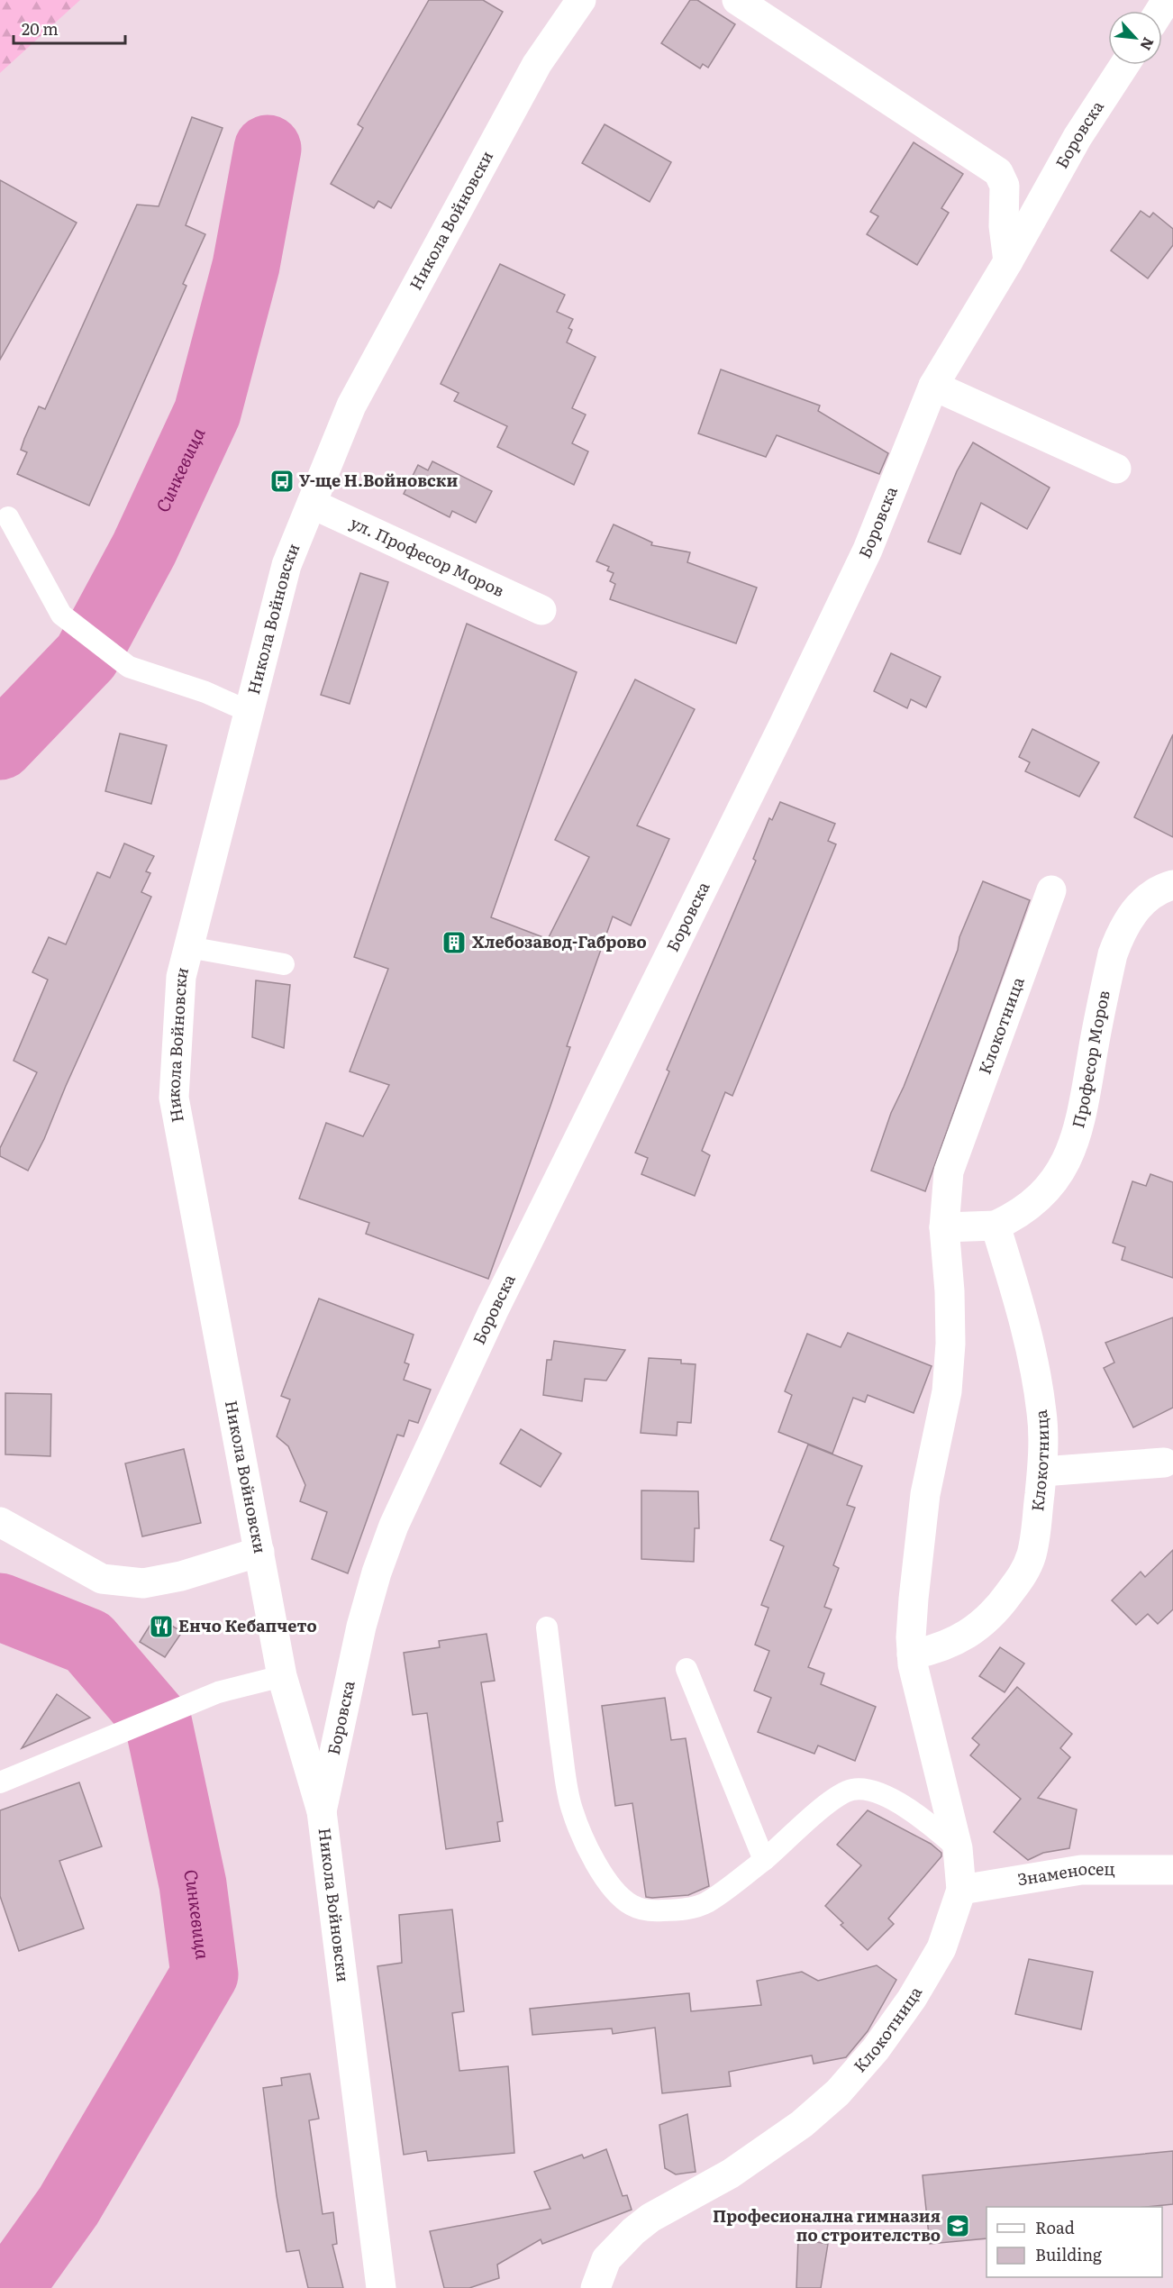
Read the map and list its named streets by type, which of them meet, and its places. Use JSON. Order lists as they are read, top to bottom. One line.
{"streets":{"street":["Боровска","Никола Войновски","ул. Професор Моров","Клокотница","Професор Моров","Знаменосец"]},"crossings":[["Боровска","Никола Войновски"],["Никола Войновски","ул. Професор Моров"],["Клокотница","Професор Моров"],["Клокотница","Знаменосец"]],"water":["Синкевица"],"places":{"bus stop":["У-ще Н.Войновски"],"building":["Хлебозавод-Габрово"],"restaurant":["Енчо Кебапчето"],"school or university":["Професионална гимназия по строителство"]},"legend":["Road","Building"],"scale_bar":"20 m","north":"bottom right"}
